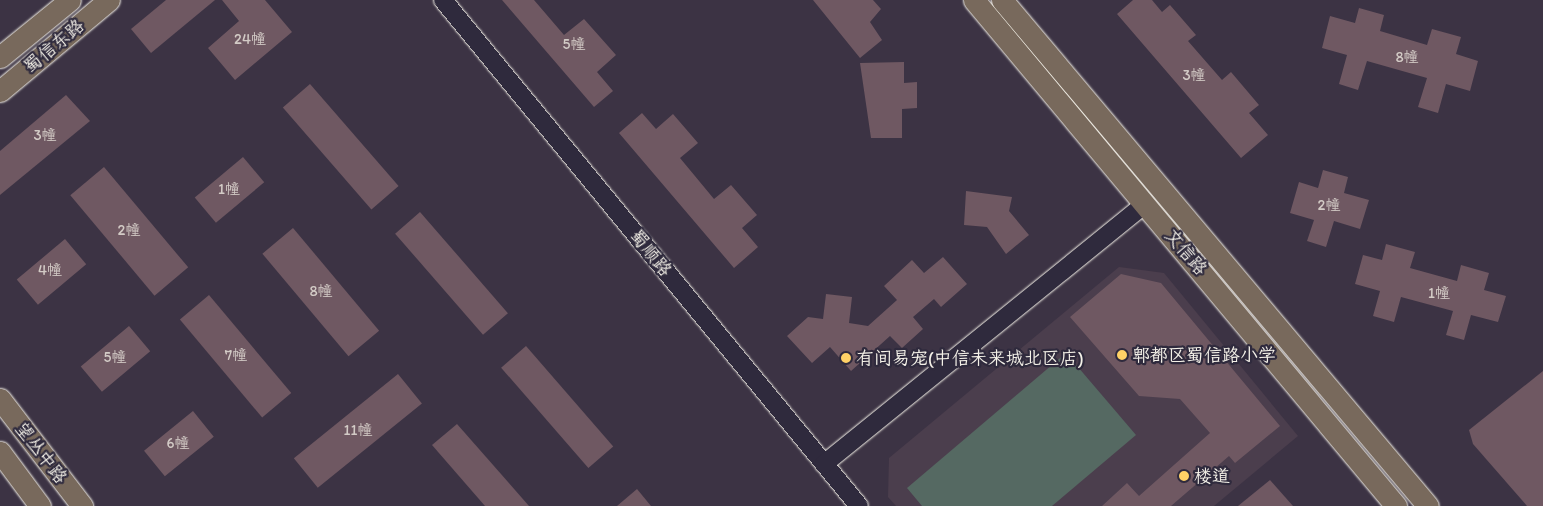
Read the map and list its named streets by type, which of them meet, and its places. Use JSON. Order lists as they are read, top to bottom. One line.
{"streets":{"main road":["蜀信东路","文信路","望丛中路"],"street":["蜀顺路"]},"places":["郫都区蜀信路小学","有间易宠(中信未来城北区店)","楼道"],"house_numbers":["24幢","5幢","8幢","3幢","3幢","1幢","2幢","2幢","4幢","8幢","1幢","7幢","5幢","11幢","6幢"]}
